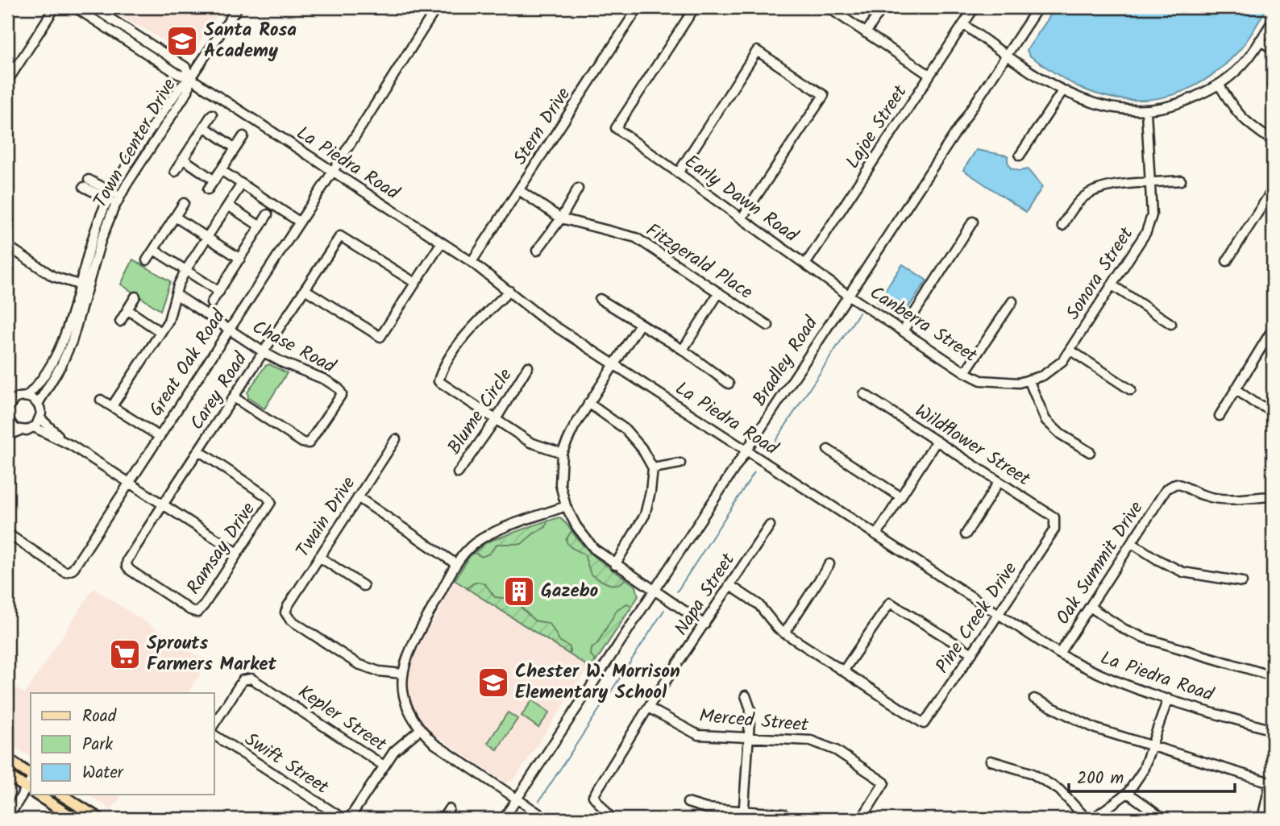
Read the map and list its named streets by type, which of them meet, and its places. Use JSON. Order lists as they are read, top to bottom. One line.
{"streets":{"street":["Stern Drive","Lajoe Street","Town Center Drive","La Piedra Road","Early Dawn Road","Fitzgerald Place","Sonora Street","Canberra Street","Chase Road","Bradley Road","Great Oak Road","Carey Road","Blume Circle","Wildflower Street","Twain Drive","Ramsay Drive","Oak Summit Drive","Napa Street","Pine Creek Drive","Kepler Street","Merced Street","Swift Street"]},"crossings":[["Stern Drive","La Piedra Road"],["Stern Drive","Fitzgerald Place"],["Lajoe Street","Early Dawn Road"],["Town Center Drive","La Piedra Road"],["La Piedra Road","Bradley Road"],["La Piedra Road","Great Oak Road"],["La Piedra Road","Oak Summit Drive"],["La Piedra Road","Pine Creek Drive"],["Early Dawn Road","Canberra Street"],["Early Dawn Road","Bradley Road"],["Sonora Street","Canberra Street"],["Canberra Street","Bradley Road"],["Chase Road","Great Oak Road"],["Chase Road","Carey Road"],["Carey Road","Ramsay Drive"],["Wildflower Street","Pine Creek Drive"],["Napa Street","Merced Street"]],"places":{"school or university":["Santa Rosa Academy","Chester W. Morrison Elementary School"],"building":["Gazebo"],"supermarket":["Sprouts Farmers Market"]},"legend":["Road","Park","Water"],"scale_bar":"200 m"}
